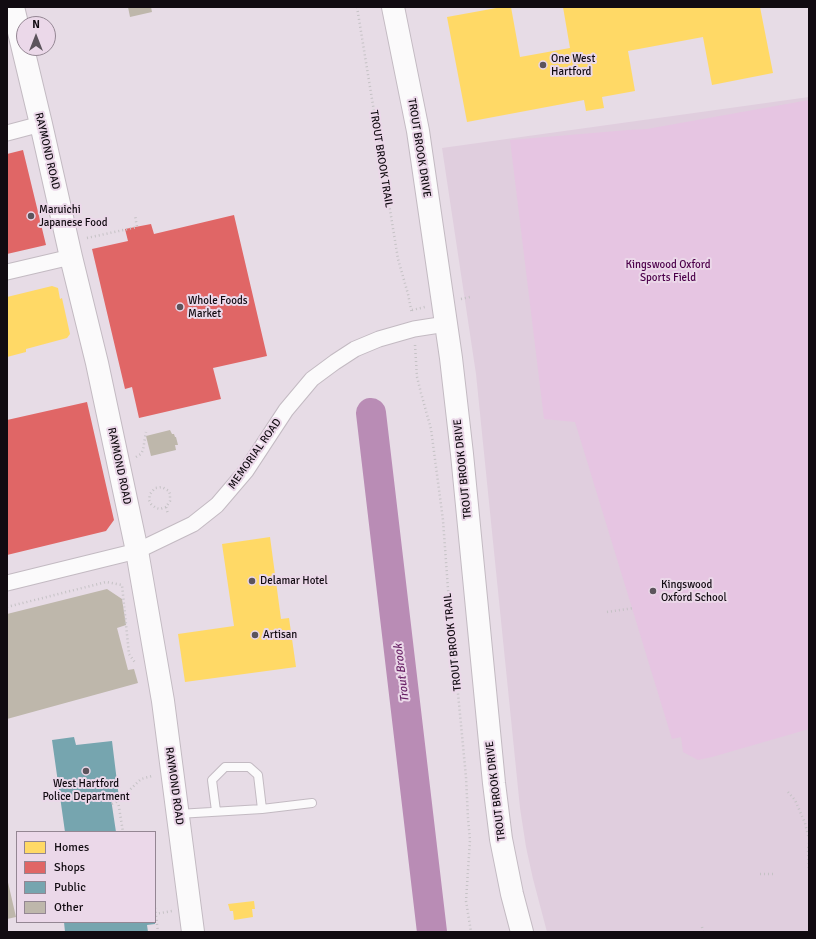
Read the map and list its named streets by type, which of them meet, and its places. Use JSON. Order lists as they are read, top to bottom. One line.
{"streets":{"street":["TROUT BROOK DRIVE","RAYMOND ROAD","MEMORIAL ROAD"],"path":["TROUT BROOK TRAIL"]},"crossings":[["TROUT BROOK DRIVE","MEMORIAL ROAD"],["RAYMOND ROAD","MEMORIAL ROAD"]],"water":["Trout Brook"],"parks":["Kingswood Oxford Sports Field"],"places":["One West Hartford","Maruichi Japanese Food","Whole Foods Market","Delamar Hotel","Kingswood Oxford School","Artisan","West Hartford Police Department"],"legend":["Homes","Shops","Public","Other"],"north":"top"}
